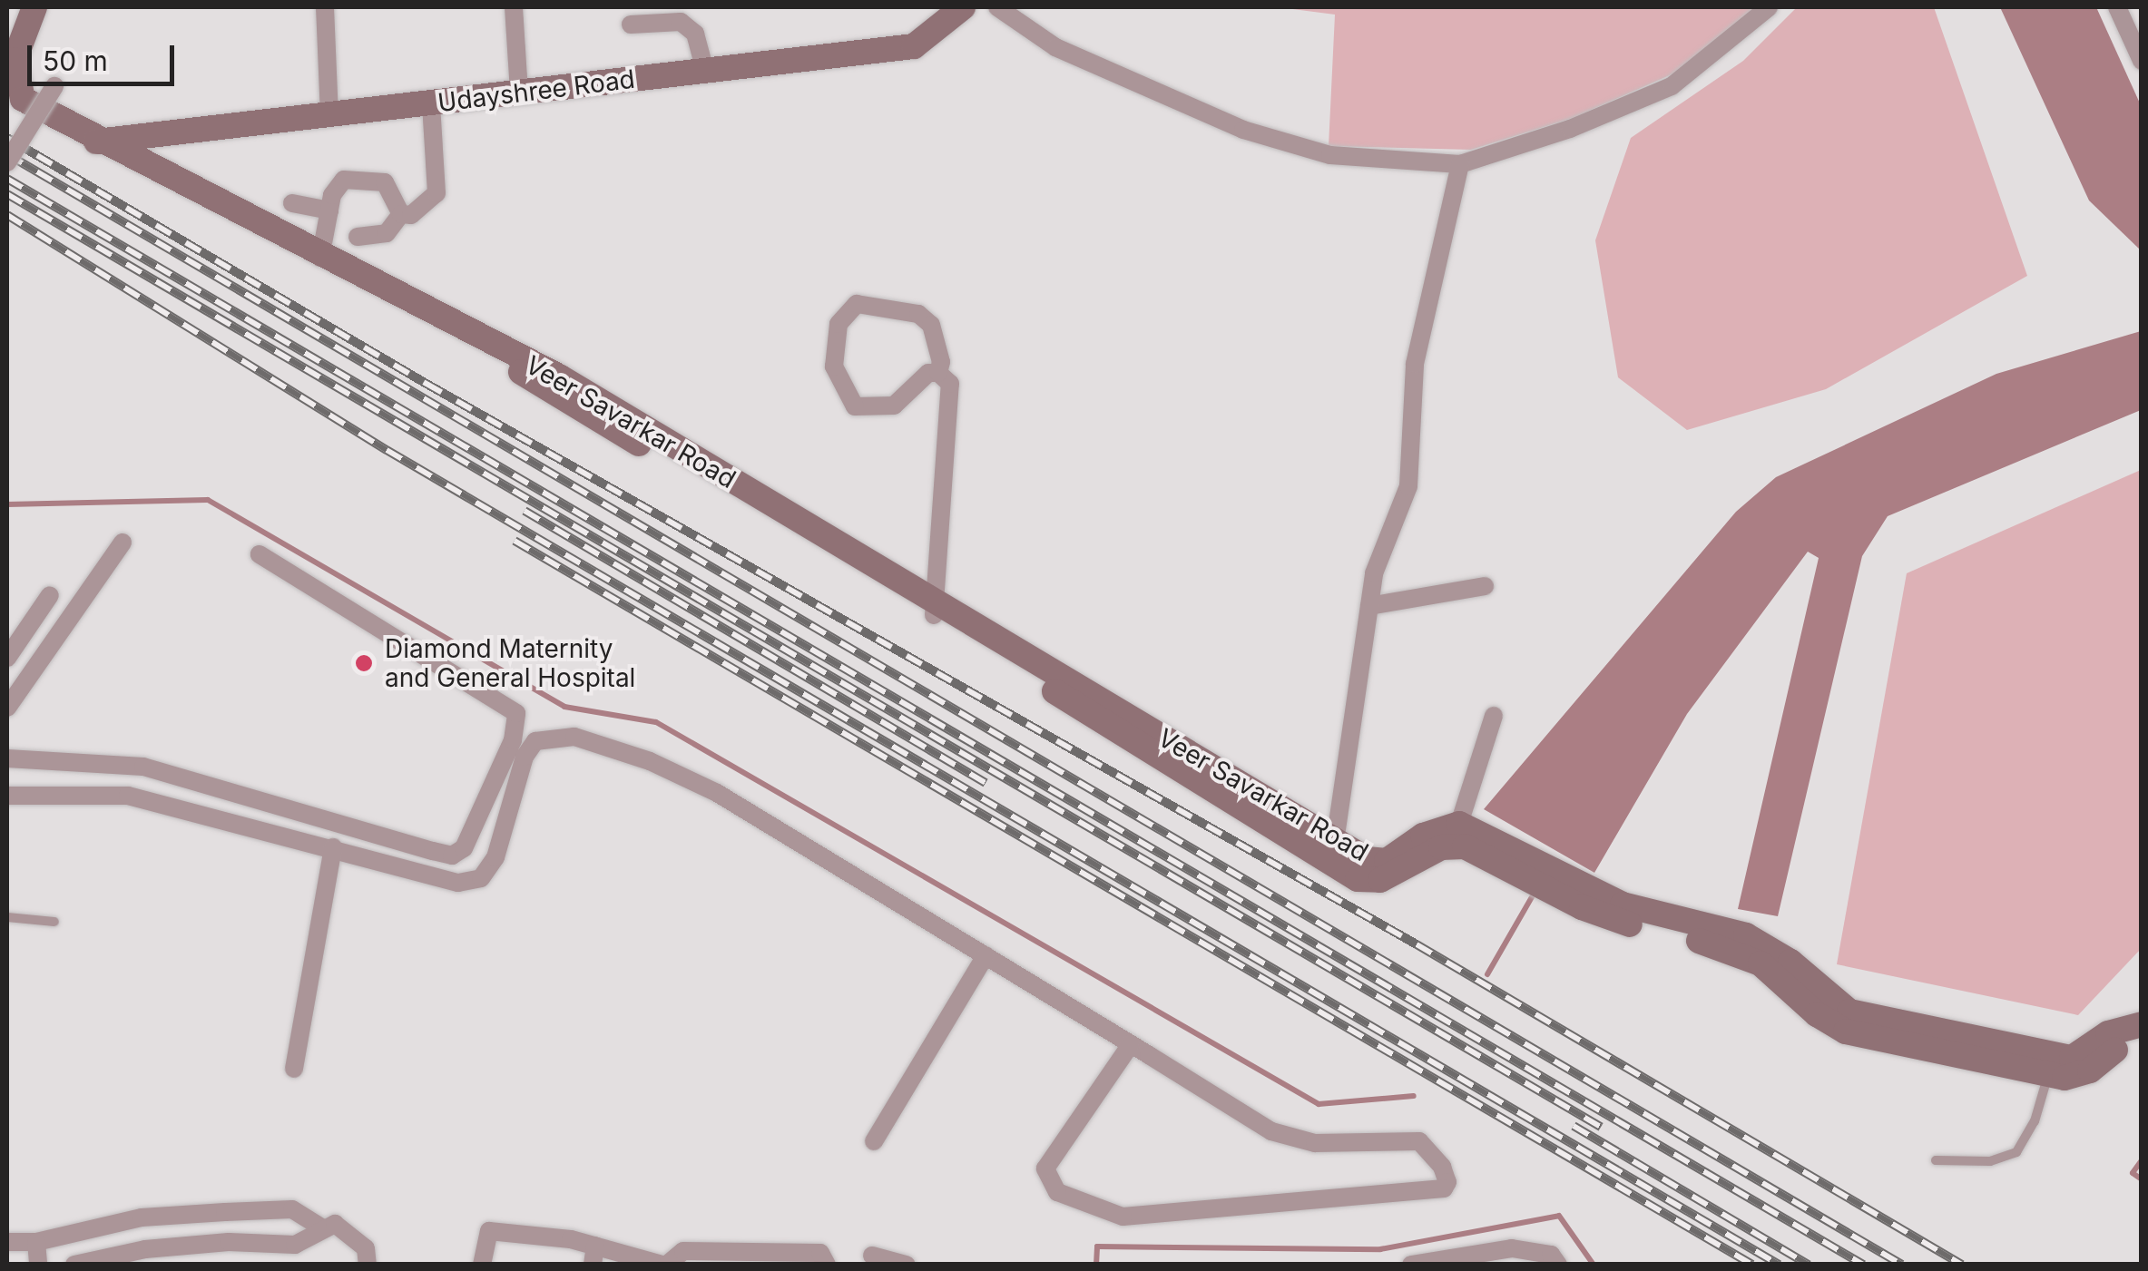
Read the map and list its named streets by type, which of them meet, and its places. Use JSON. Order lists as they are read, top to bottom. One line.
{"streets":{"street":["Udayshree Road","Veer Savarkar Road"]},"crossings":[["Udayshree Road","Veer Savarkar Road"]],"places":["Diamond Maternity and General Hospital"],"scale_bar":"50 m"}
